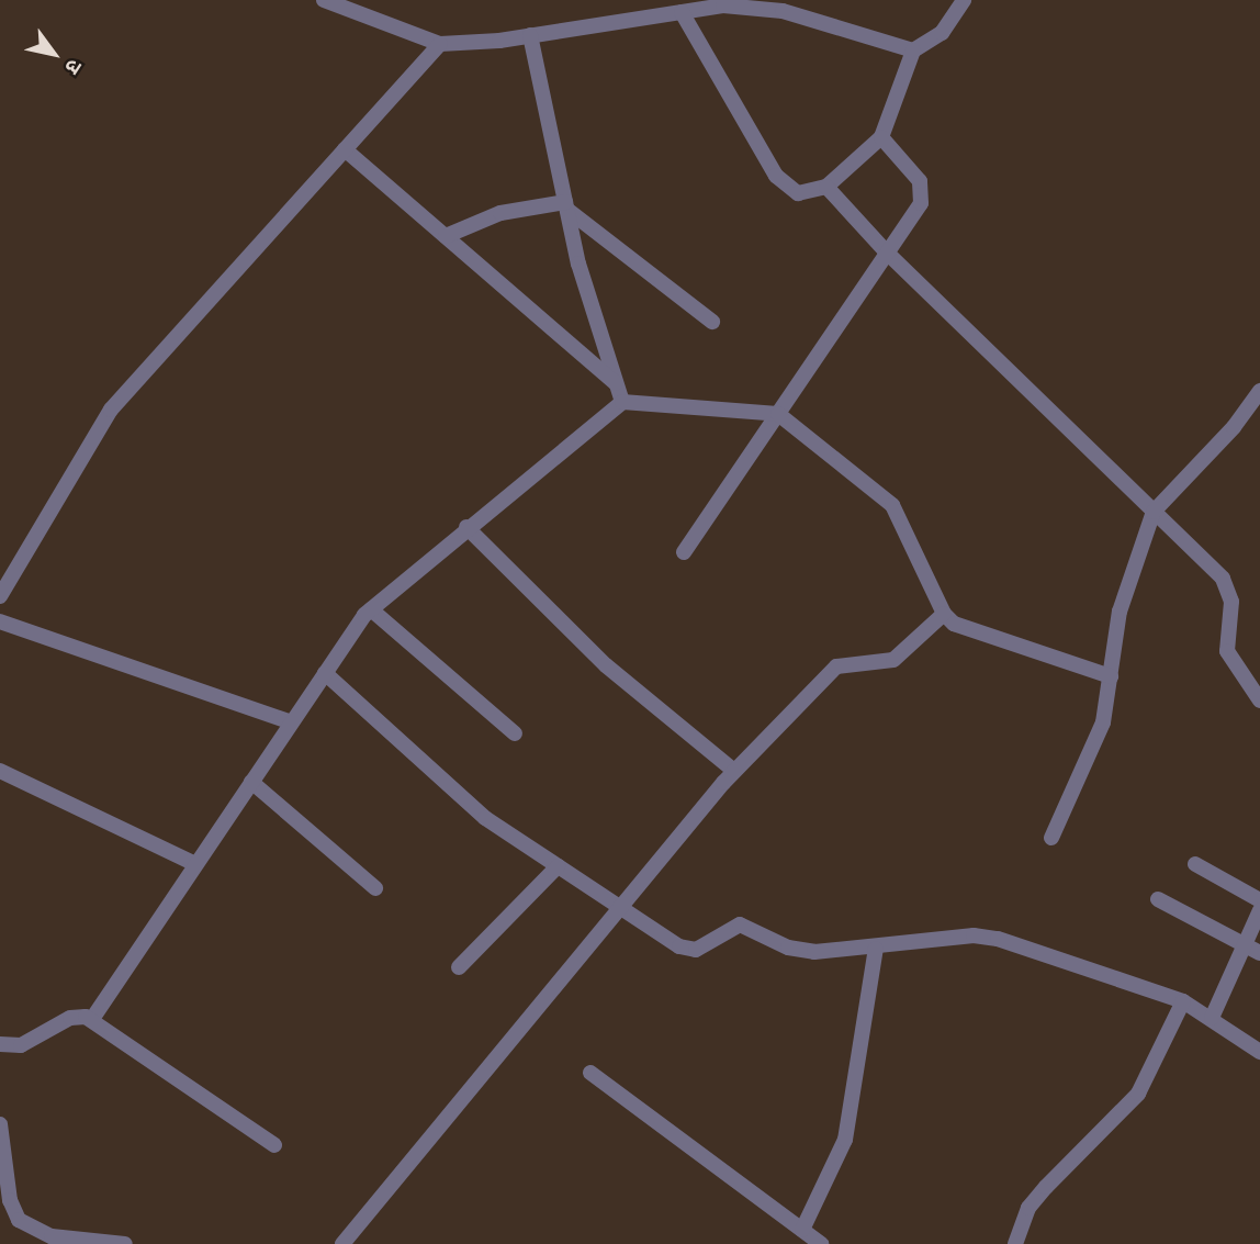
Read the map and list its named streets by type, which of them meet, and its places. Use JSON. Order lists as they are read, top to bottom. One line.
{"north":"bottom right"}
